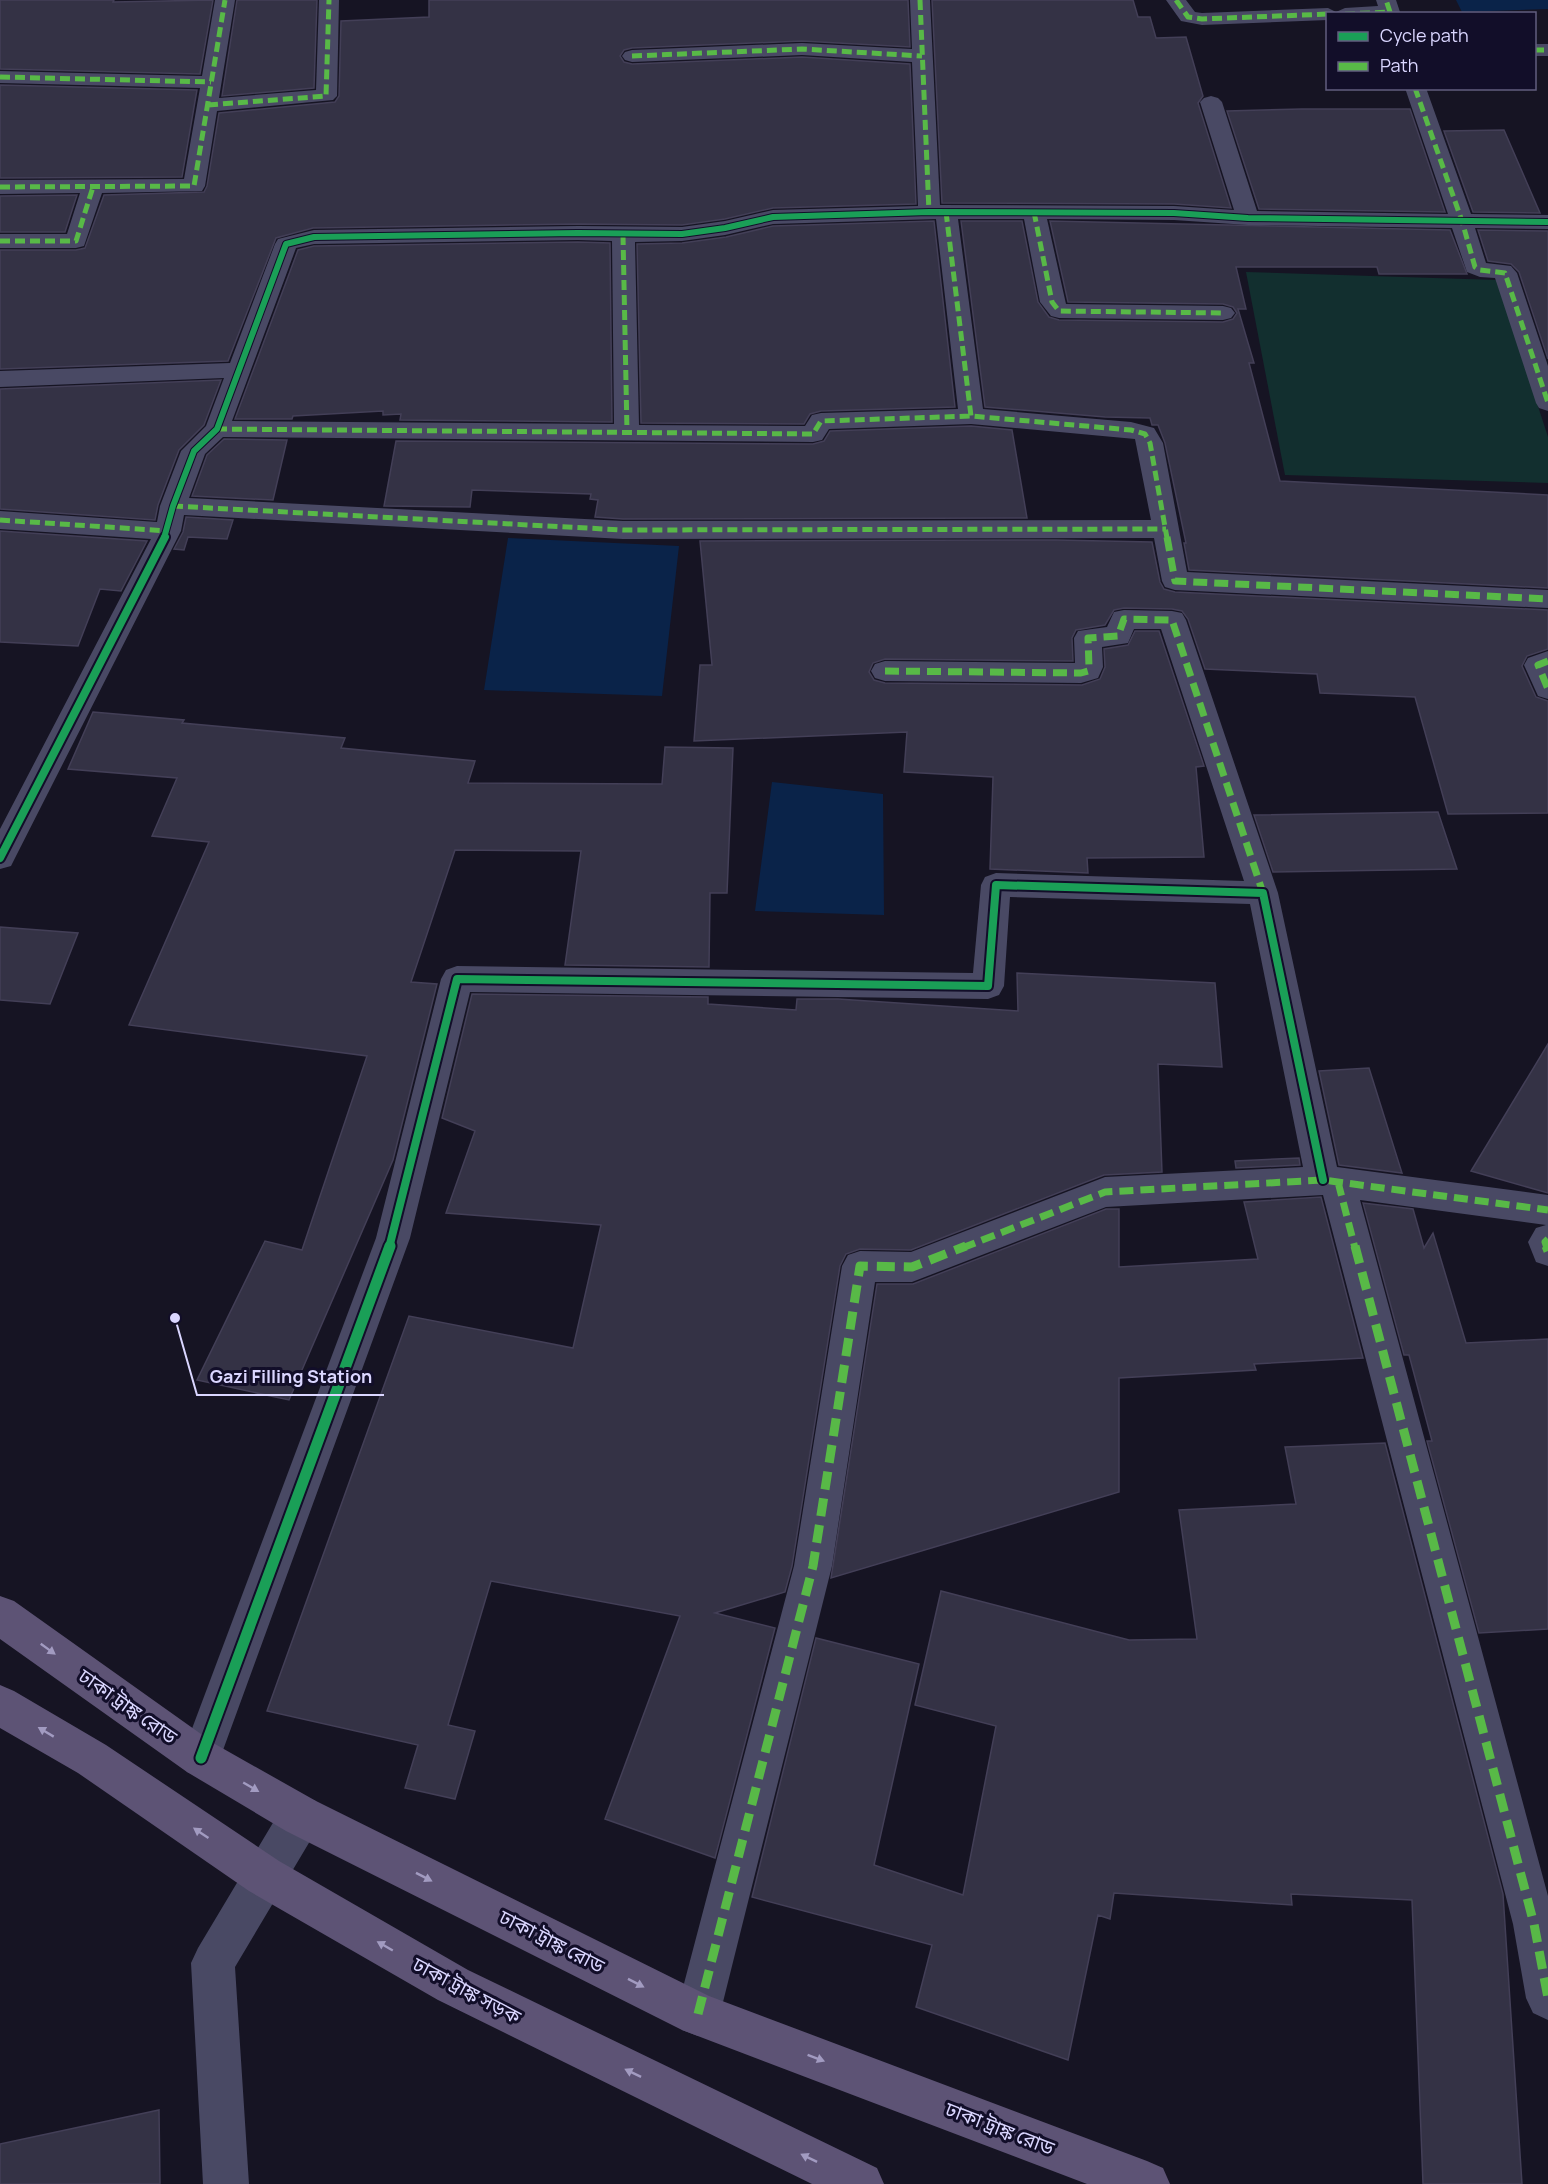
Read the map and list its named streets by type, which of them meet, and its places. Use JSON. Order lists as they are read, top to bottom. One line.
{"streets":{"main road":["ঢাকা ট্রাঙ্ক রোড","ঢাকা ট্রাঙ্ক সড়ক"]},"one_way":["ঢাকা ট্রাঙ্ক রোড","ঢাকা ট্রাঙ্ক সড়ক"],"places":["Gazi Filling Station"],"legend":["Cycle path","Path"]}
